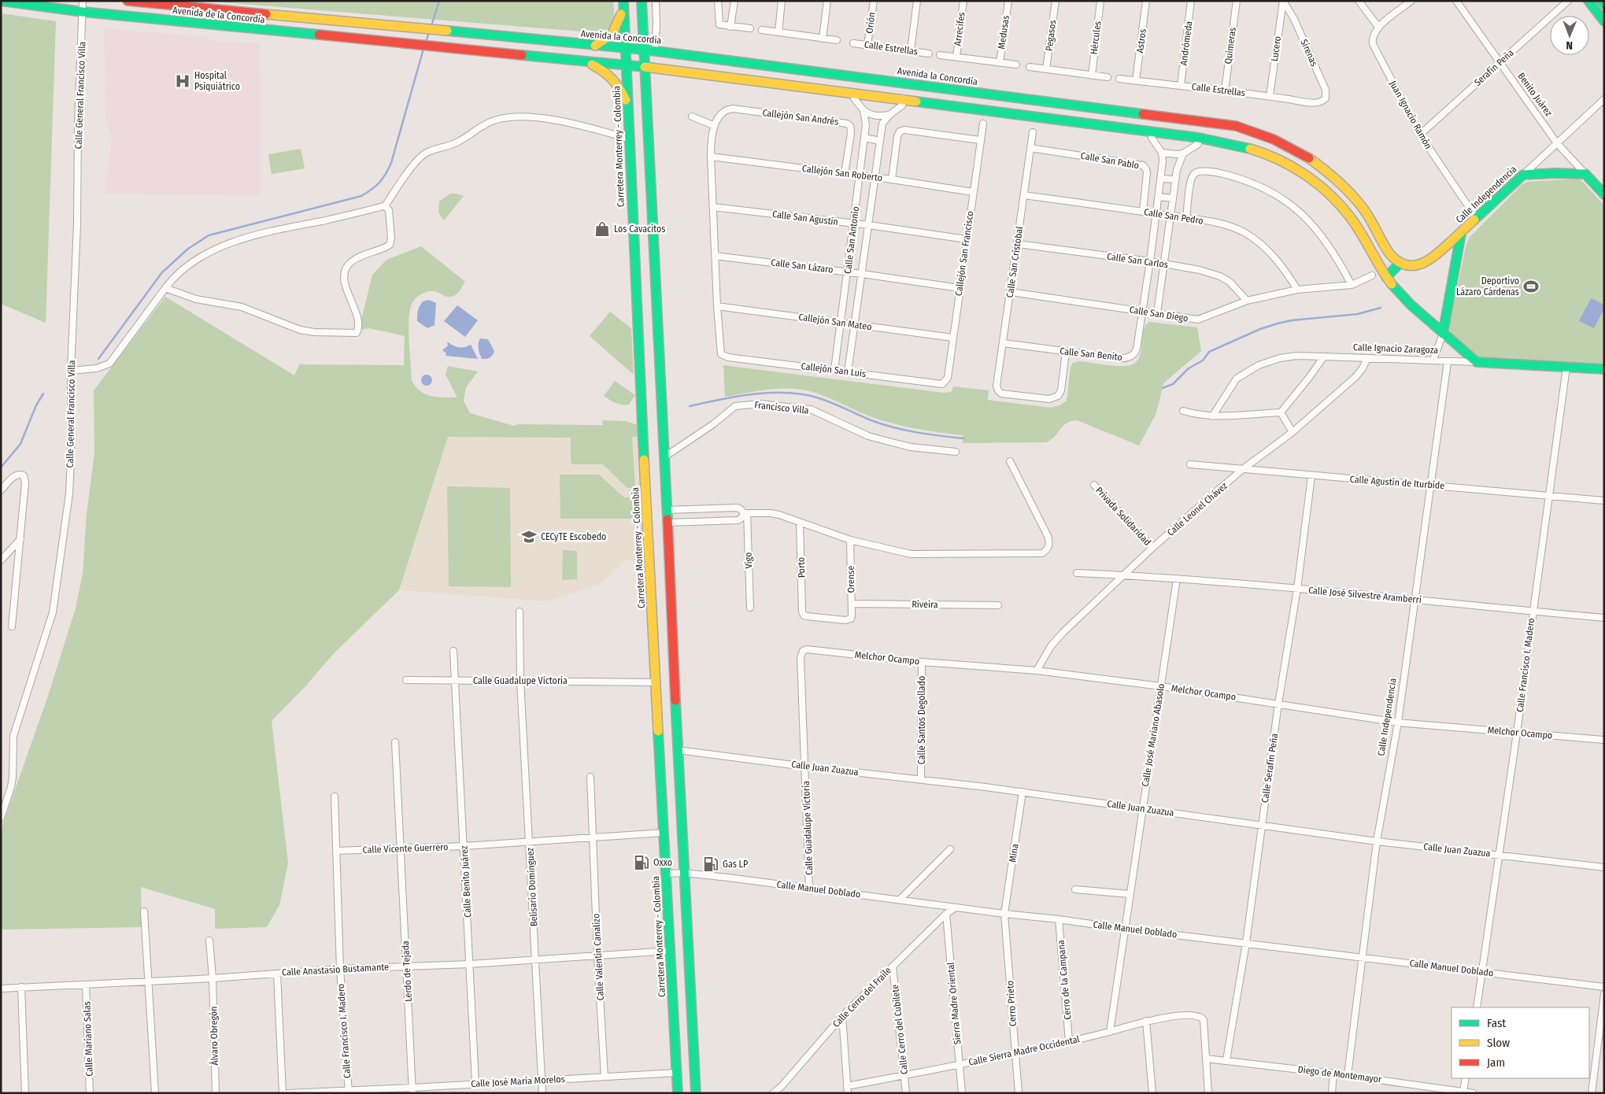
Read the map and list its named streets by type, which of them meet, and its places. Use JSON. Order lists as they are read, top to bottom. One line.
{"streets":{"main road":["Avenida de la Concordia","Avenida la Concordia","Benito Juárez","Carretera Monterrey - Colombia","Calle Independencia","Calle Ignacio Zaragoza"],"street":["Orión","Arrecifes","Medusas","Pegasos","Hércules","Astros","Andrómeda","Quimeras","Calle Estrellas","Lucero","Sirenas","Serafín Peña","Calle General Francisco Villa","Juan Ignacio Ramón","Callejón San Andrés","Calle San Pablo","Callejón San Roberto","Calle San Pedro","Calle San Agustín","Calle San Antonio","Callejón San Francisco","Calle San Carlos","Calle San Cristobal","Calle San Lázaro","Calle San Diego","Callejón San Mateo","Calle San Benito","Callejón San Luis","Francisco Villa","Calle Agustín de Iturbide","Calle Leonel Chávez","Privada Solidaridad","Vigo","Porto","Orense","Calle José Silvestre Aramberri","Riveira","Melchor Ocampo","Calle Francisco I. Madero","Calle Guadalupe Victoria","Calle Santos Degollado","Calle José Mariano Abasolo","Calle Juan Zuazua","Calle Serafín Peña","Calle Vicente Guerrero","Mina","Calle Benito Juárez","Belisario Domínguez","Calle Manuel Doblado","Calle Valentín Canalizo","Calle Anastasio Bustamante","Lerdo de Tejada","Cerro de la Campana","Calle Cerro del Fraile","Sierra Madre Oriental","Cerro Prieto","Calle Cerro del Cubilete","Álvaro Obregón","Calle Mariano Salas","Calle Sierra Madre Occidental","Diego de Montemayor","Calle José María Morelos"]},"crossings":[["Avenida de la Concordia","Avenida la Concordia"],["Avenida de la Concordia","Calle General Francisco Villa"],["Orión","Calle Estrellas"],["Avenida la Concordia","Carretera Monterrey - Colombia"],["Astros","Calle Estrellas"],["Andrómeda","Calle Estrellas"],["Quimeras","Calle Estrellas"],["Calle Estrellas","Lucero"],["Calle Estrellas","Sirenas"],["Lucero","Sirenas"],["Serafín Peña","Benito Juárez"],["Serafín Peña","Juan Ignacio Ramón"],["Benito Juárez","Calle Independencia"],["Juan Ignacio Ramón","Calle Independencia"],["Callejón San Andrés","Callejón San Roberto"],["Carretera Monterrey - Colombia","Calle Guadalupe Victoria"],["Carretera Monterrey - Colombia","Calle Vicente Guerrero"],["Carretera Monterrey - Colombia","Calle Manuel Doblado"],["Carretera Monterrey - Colombia","Calle Anastasio Bustamante"],["Carretera Monterrey - Colombia","Calle José María Morelos"],["Calle San Pablo","Calle San Pedro"],["Calle San Pablo","Calle San Cristobal"],["Callejón San Roberto","Calle San Antonio"],["Callejón San Roberto","Callejón San Francisco"],["Calle Independencia","Calle Ignacio Zaragoza"],["Calle Independencia","Calle Agustín de Iturbide"],["Calle Independencia","Calle José Silvestre Aramberri"],["Calle Independencia","Melchor Ocampo"],["Calle Independencia","Calle Juan Zuazua"],["Calle Independencia","Calle Manuel Doblado"],["Calle Independencia","Diego de Montemayor"],["Calle San Pedro","Calle San Cristobal"],["Calle San Pedro","Calle San Diego"],["Calle San Pedro","Calle San Benito"],["Calle San Agustín","Calle San Antonio"],["Calle San Agustín","Callejón San Francisco"],["Calle San Antonio","Calle San Lázaro"],["Calle San Antonio","Callejón San Mateo"],["Calle San Antonio","Callejón San Luis"],["Callejón San Francisco","Calle San Lázaro"],["Callejón San Francisco","Callejón San Mateo"],["Callejón San Francisco","Callejón San Luis"],["Calle San Carlos","Calle San Cristobal"],["Calle San Carlos","Calle San Diego"],["Calle San Carlos","Calle San Benito"],["Calle San Cristobal","Calle San Diego"],["Calle San Cristobal","Calle San Benito"],["Calle San Diego","Calle San Benito"],["Callejón San Mateo","Callejón San Luis"],["Calle Ignacio Zaragoza","Calle Leonel Chávez"],["Calle Ignacio Zaragoza","Calle Francisco I. Madero"],["Calle Agustín de Iturbide","Calle Leonel Chávez"],["Calle Agustín de Iturbide","Calle Francisco I. Madero"],["Calle Agustín de Iturbide","Calle Serafín Peña"],["Calle Leonel Chávez","Privada Solidaridad"],["Calle Leonel Chávez","Calle José Silvestre Aramberri"],["Calle Leonel Chávez","Melchor Ocampo"],["Porto","Orense"],["Orense","Riveira"],["Calle José Silvestre Aramberri","Calle Francisco I. Madero"],["Calle José Silvestre Aramberri","Calle José Mariano Abasolo"],["Calle José Silvestre Aramberri","Calle Serafín Peña"],["Melchor Ocampo","Calle Francisco I. Madero"],["Melchor Ocampo","Calle Guadalupe Victoria"],["Melchor Ocampo","Calle Santos Degollado"],["Melchor Ocampo","Calle José Mariano Abasolo"],["Melchor Ocampo","Calle Serafín Peña"],["Calle Francisco I. Madero","Calle Juan Zuazua"],["Calle Francisco I. Madero","Calle Vicente Guerrero"],["Calle Francisco I. Madero","Calle Manuel Doblado"],["Calle Francisco I. Madero","Calle Anastasio Bustamante"],["Calle Francisco I. Madero","Calle José María Morelos"],["Calle Guadalupe Victoria","Calle Juan Zuazua"],["Calle Guadalupe Victoria","Calle Benito Juárez"],["Calle Guadalupe Victoria","Belisario Domínguez"],["Calle Guadalupe Victoria","Calle Manuel Doblado"],["Calle Santos Degollado","Calle Juan Zuazua"],["Calle José Mariano Abasolo","Calle Juan Zuazua"],["Calle José Mariano Abasolo","Calle Manuel Doblado"],["Calle José Mariano Abasolo","Calle Sierra Madre Occidental"],["Calle Juan Zuazua","Calle Serafín Peña"],["Calle Juan Zuazua","Mina"],["Calle Serafín Peña","Calle Manuel Doblado"],["Calle Serafín Peña","Diego de Montemayor"],["Calle Vicente Guerrero","Calle Benito Juárez"],["Calle Vicente Guerrero","Belisario Domínguez"],["Calle Vicente Guerrero","Calle Valentín Canalizo"],["Calle Vicente Guerrero","Lerdo de Tejada"],["Mina","Calle Manuel Doblado"],["Mina","Cerro Prieto"],["Calle Benito Juárez","Calle Anastasio Bustamante"],["Calle Benito Juárez","Calle José María Morelos"],["Belisario Domínguez","Calle Anastasio Bustamante"],["Belisario Domínguez","Calle José María Morelos"],["Calle Manuel Doblado","Cerro de la Campana"],["Calle Manuel Doblado","Calle Cerro del Fraile"],["Calle Manuel Doblado","Cerro Prieto"],["Calle Valentín Canalizo","Calle Anastasio Bustamante"],["Calle Valentín Canalizo","Calle José María Morelos"],["Calle Anastasio Bustamante","Lerdo de Tejada"],["Calle Anastasio Bustamante","Álvaro Obregón"],["Calle Anastasio Bustamante","Calle Mariano Salas"],["Lerdo de Tejada","Calle José María Morelos"],["Cerro de la Campana","Calle Sierra Madre Occidental"],["Calle Cerro del Fraile","Sierra Madre Oriental"],["Calle Cerro del Fraile","Calle Cerro del Cubilete"],["Sierra Madre Oriental","Calle Sierra Madre Occidental"],["Cerro Prieto","Calle Sierra Madre Occidental"],["Calle Cerro del Cubilete","Calle Sierra Madre Occidental"],["Calle Sierra Madre Occidental","Diego de Montemayor"]],"places":{"hospital":["Hospital Psiquiátrico"],"shop":["Los Cavacitos"],"sports":["Deportivo Lázaro Cárdenas"],"school or university":["CECyTE Escobedo"],"fuel station":["Oxxo","Gas LP"]},"legend":["Fast","Slow","Jam"],"north":"bottom"}
